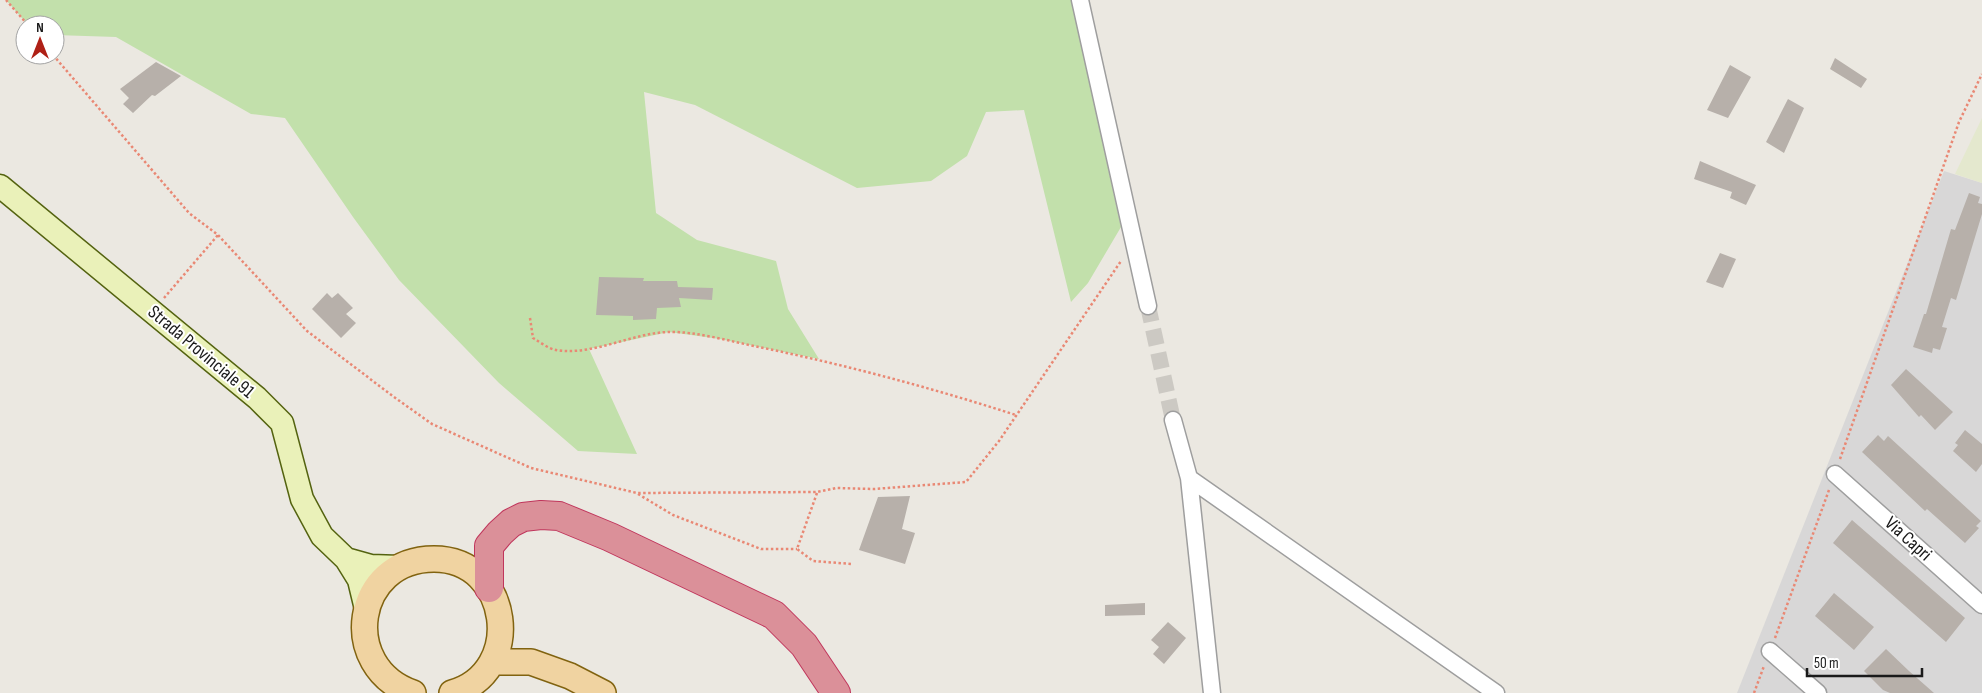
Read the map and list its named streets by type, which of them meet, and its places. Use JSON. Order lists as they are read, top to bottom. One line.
{"streets":{"street":["Strada Provinciale 91","Via Capri"]},"scale_bar":"50 m","north":"top"}
